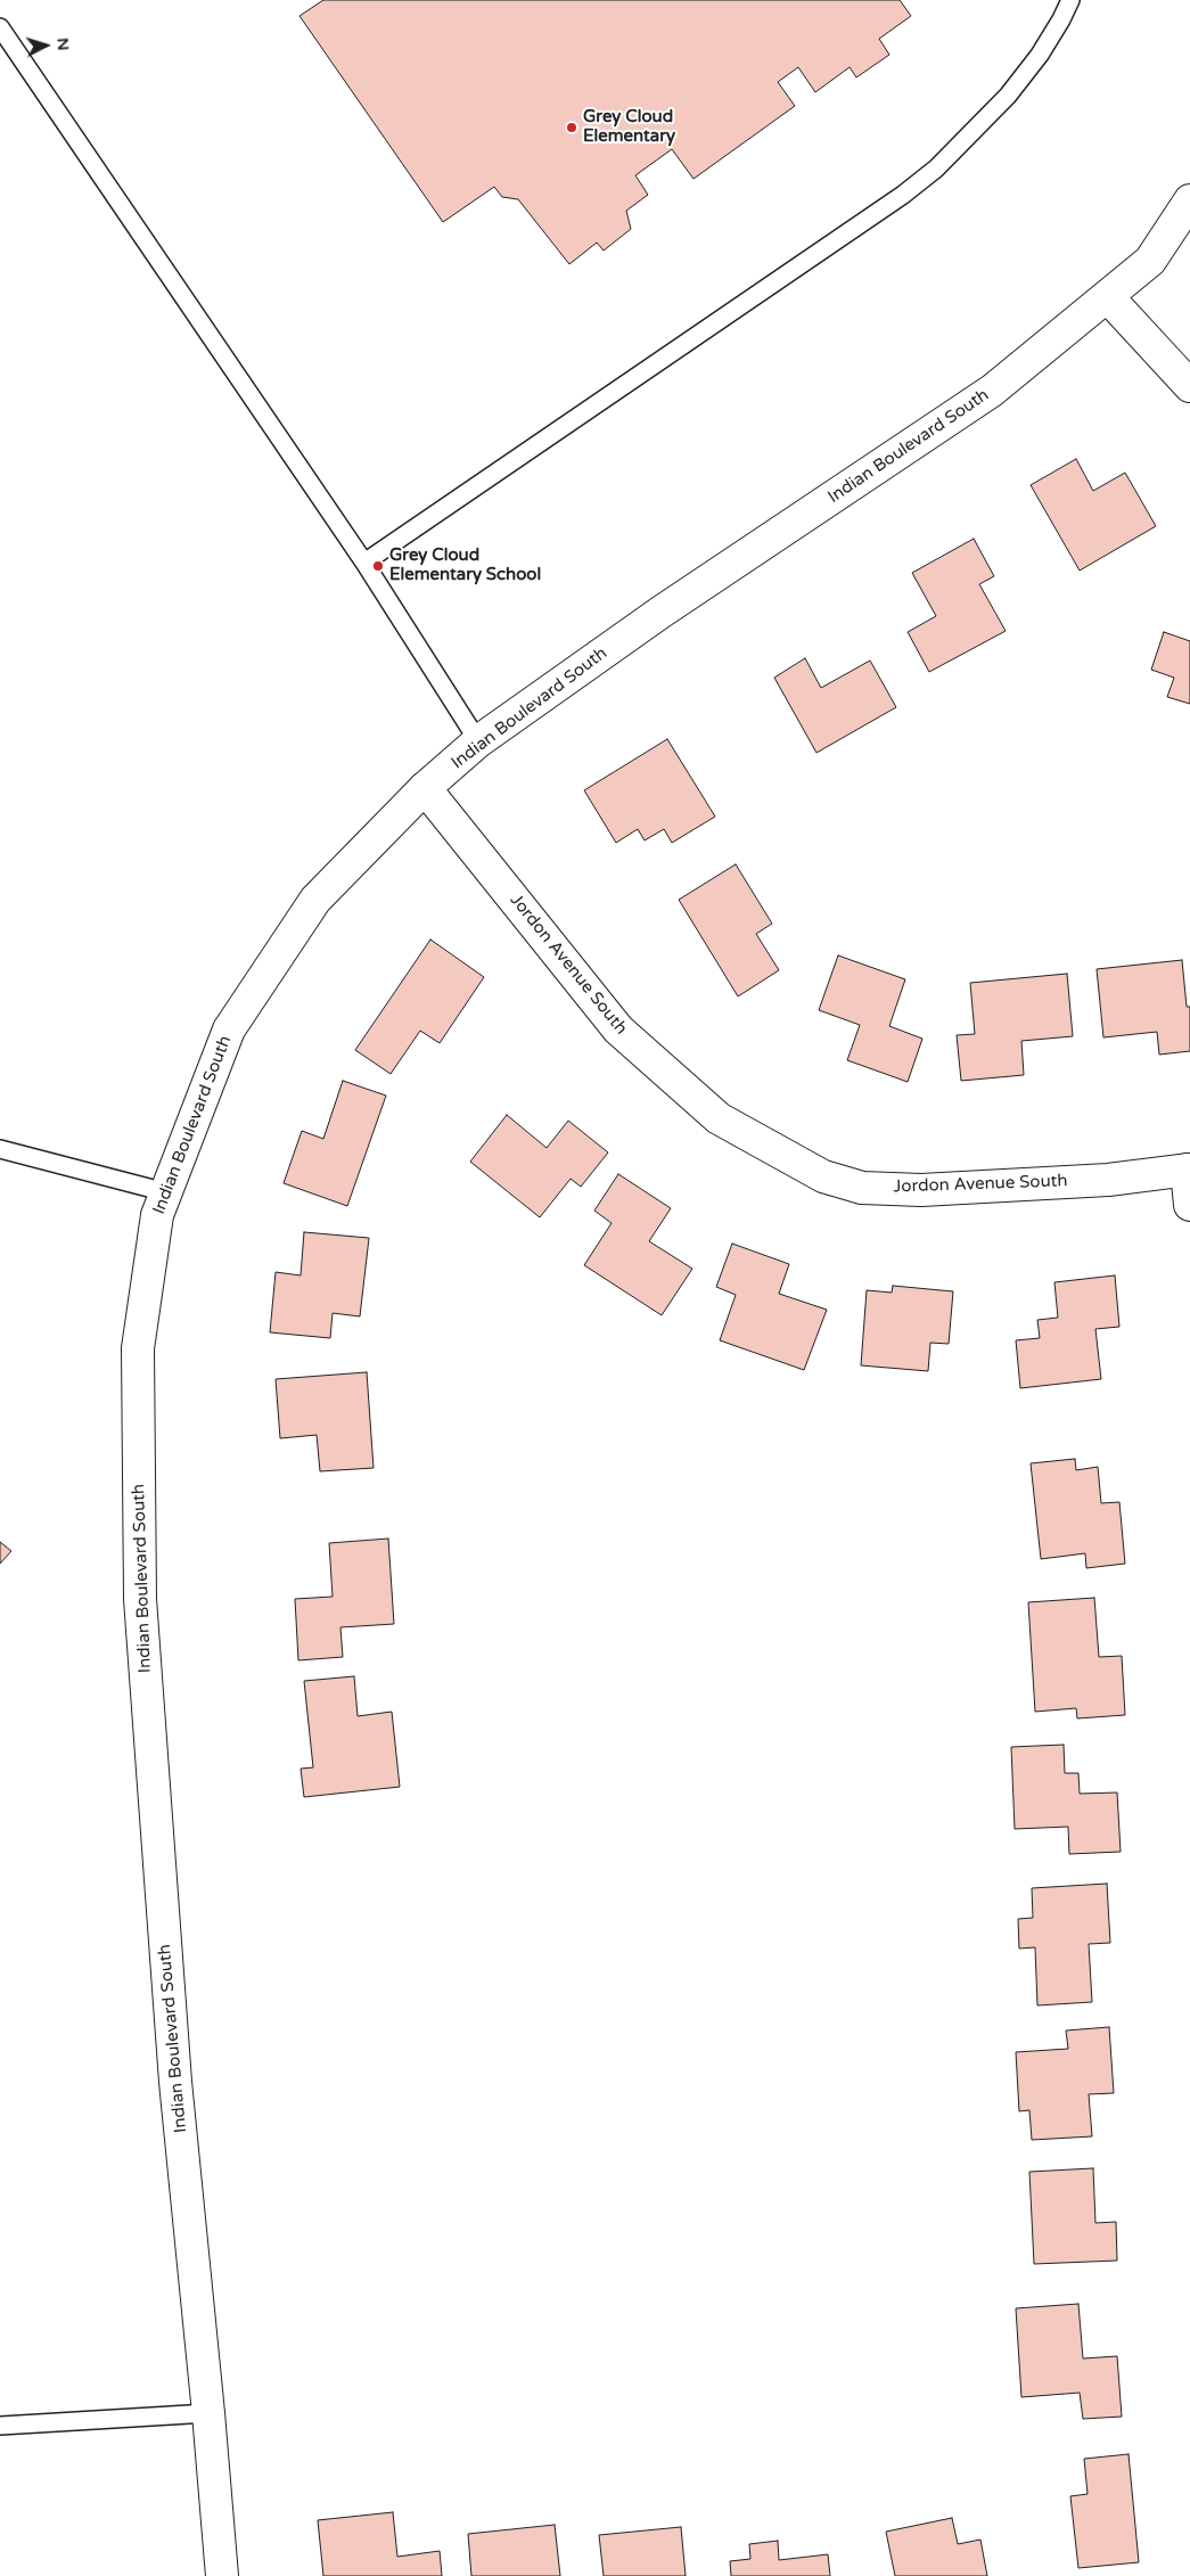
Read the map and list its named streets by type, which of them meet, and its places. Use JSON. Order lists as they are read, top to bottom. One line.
{"streets":{"street":["Indian Boulevard South","Jordon Avenue South"]},"crossings":[["Indian Boulevard South","Jordon Avenue South"]],"places":["Grey Cloud Elementary","Grey Cloud Elementary School"],"north":"right"}
